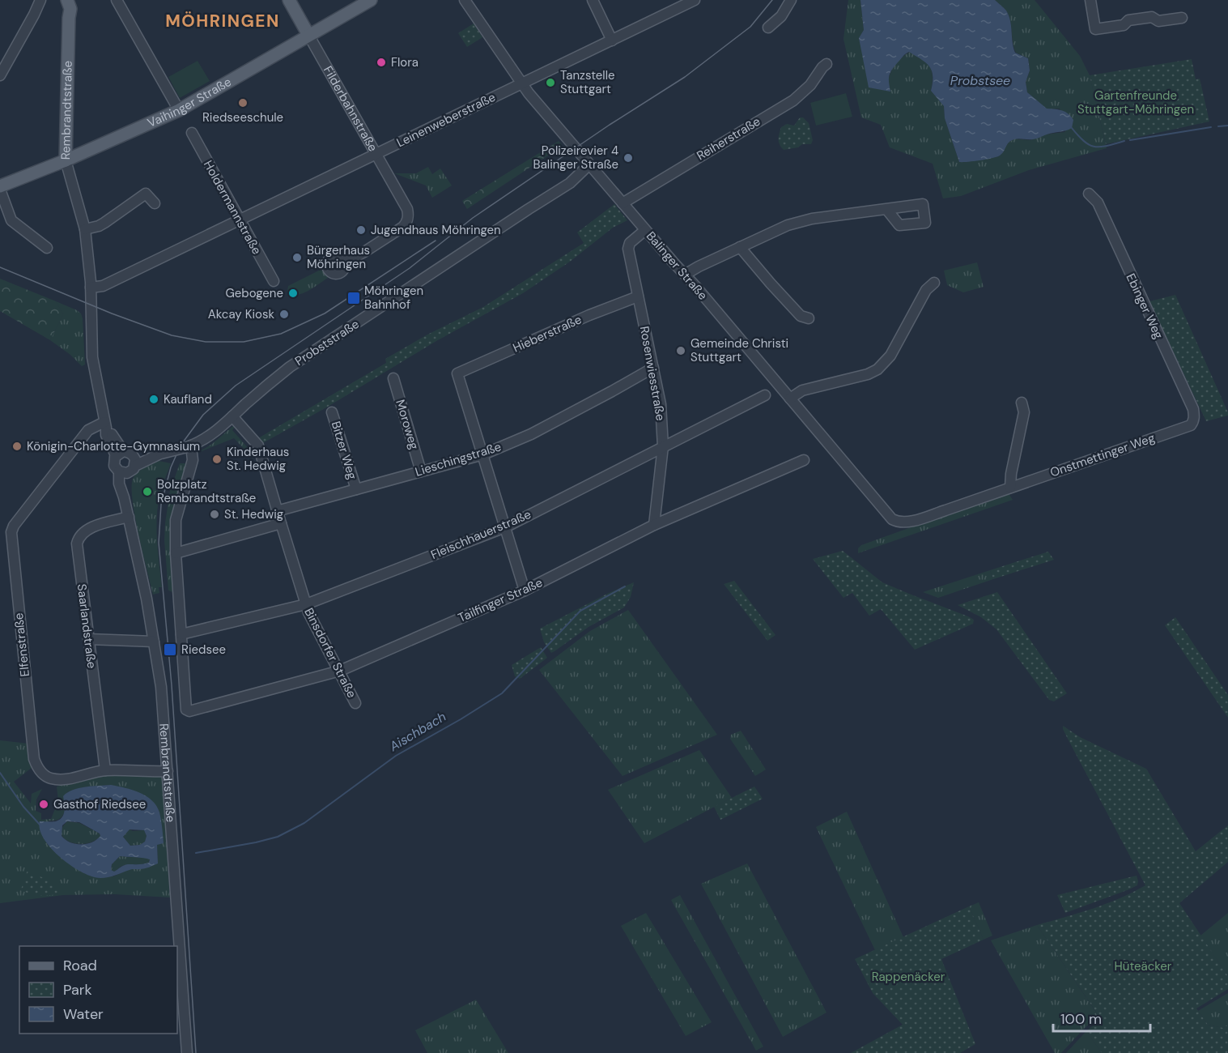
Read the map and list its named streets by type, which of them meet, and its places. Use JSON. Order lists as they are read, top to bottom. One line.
{"streets":{"main road":["Vaihinger Straße","Filderbahnstraße","Rembrandtstraße"],"street":["Leinenweberstraße","Reiherstraße","Holdermannstraße","Balinger Straße","Ebinger Weg","Hieberstraße","Probststraße","Rosenwiesstraße","Moroweg","Bitzer Weg","Onstmettinger Weg","Lieschingstraße","Fleischhauerstraße","Tailfinger Straße","Saarlandstraße","Elfenstraße","Binsdorfer Straße"]},"crossings":[["Vaihinger Straße","Filderbahnstraße"],["Vaihinger Straße","Rembrandtstraße"],["Filderbahnstraße","Leinenweberstraße"],["Rembrandtstraße","Leinenweberstraße"],["Rembrandtstraße","Probststraße"],["Rembrandtstraße","Saarlandstraße"],["Rembrandtstraße","Elfenstraße"],["Leinenweberstraße","Holdermannstraße"],["Leinenweberstraße","Balinger Straße"],["Reiherstraße","Balinger Straße"],["Balinger Straße","Probststraße"],["Balinger Straße","Rosenwiesstraße"],["Balinger Straße","Onstmettinger Weg"],["Ebinger Weg","Onstmettinger Weg"],["Hieberstraße","Rosenwiesstraße"],["Hieberstraße","Lieschingstraße"],["Probststraße","Binsdorfer Straße"],["Rosenwiesstraße","Lieschingstraße"],["Rosenwiesstraße","Fleischhauerstraße"],["Rosenwiesstraße","Tailfinger Straße"],["Moroweg","Lieschingstraße"],["Bitzer Weg","Lieschingstraße"],["Lieschingstraße","Binsdorfer Straße"],["Fleischhauerstraße","Tailfinger Straße"],["Fleischhauerstraße","Binsdorfer Straße"],["Tailfinger Straße","Binsdorfer Straße"],["Saarlandstraße","Elfenstraße"]],"districts":["MÖHRINGEN"],"water":["Probstsee","Aischbach"],"parks":["Gartenfreunde Stuttgart-Möhringen","Hüteäcker","Rappenäcker"],"places":{"other":["Flora","Tanzstelle Stuttgart","Riedseeschule","Polizeirevier 4 Balinger Straße","Jugendhaus Möhringen","Bürgerhaus Möhringen","Gebogene","Akcay Kiosk","Gemeinde Christi Stuttgart","Kaufland","Königin-Charlotte-Gymnasium","Kinderhaus St. Hedwig","Bolzplatz Rembrandtstraße","St. Hedwig","Gasthof Riedsee"],"transit":["Möhringen Bahnhof","Riedsee"]},"legend":["Road","Park","Water"],"scale_bar":"100 m"}
